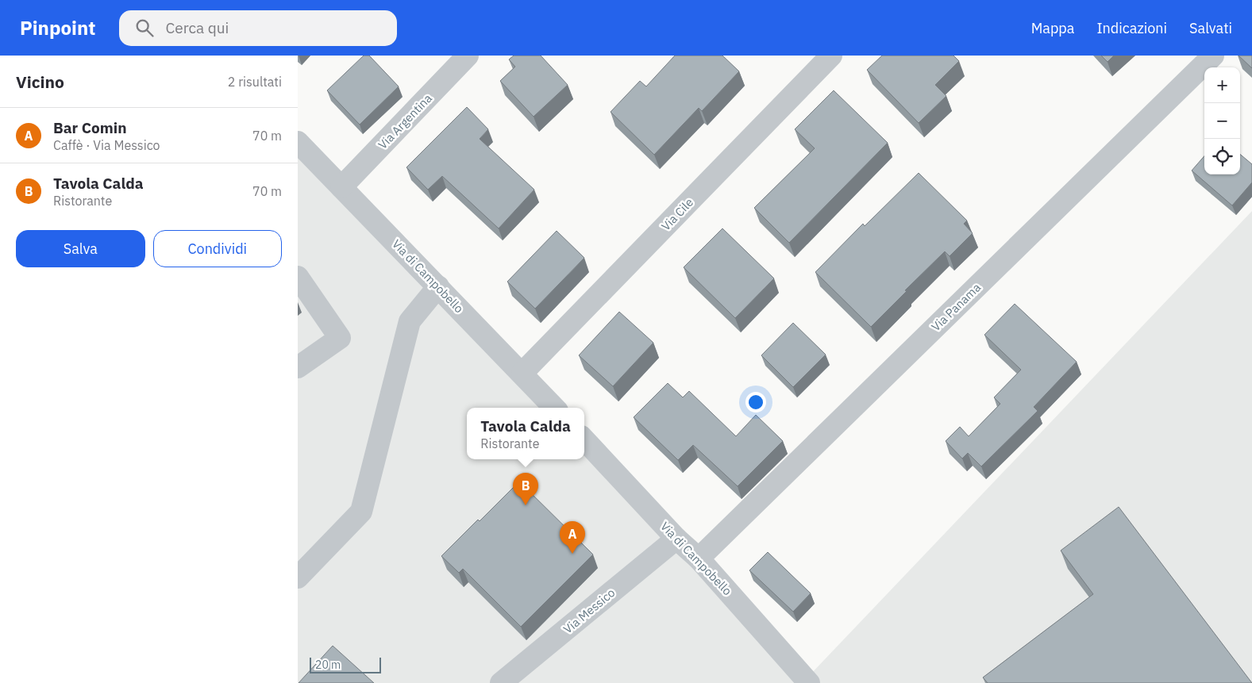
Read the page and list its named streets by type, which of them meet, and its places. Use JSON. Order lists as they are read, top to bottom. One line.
{"streets":{"street":["Via Argentina","Via Cile","Via di Campobello","Via Panama","Via Messico"]},"crossings":[["Via Argentina","Via di Campobello"],["Via Cile","Via di Campobello"],["Via di Campobello","Via Panama"],["Via di Campobello","Via Messico"]],"scale_bar":"20 m","page":{"header":"Pinpoint","search":"Cerca qui","nav":["Mappa","Indicazioni","Salvati"],"heading":["Vicino","2 risultati"],"map_buttons":["+","−"],"list":[{"mark":"A","name":"Bar Comin","note":"Caffè · Via Messico","value":"70 m"},{"mark":"B","name":"Tavola Calda","note":"Ristorante","value":"70 m"}],"buttons":["Salva","Condividi"],"popup":["Tavola Calda","Ristorante"],"pins":["B","A"],"scale":"20 m"}}
